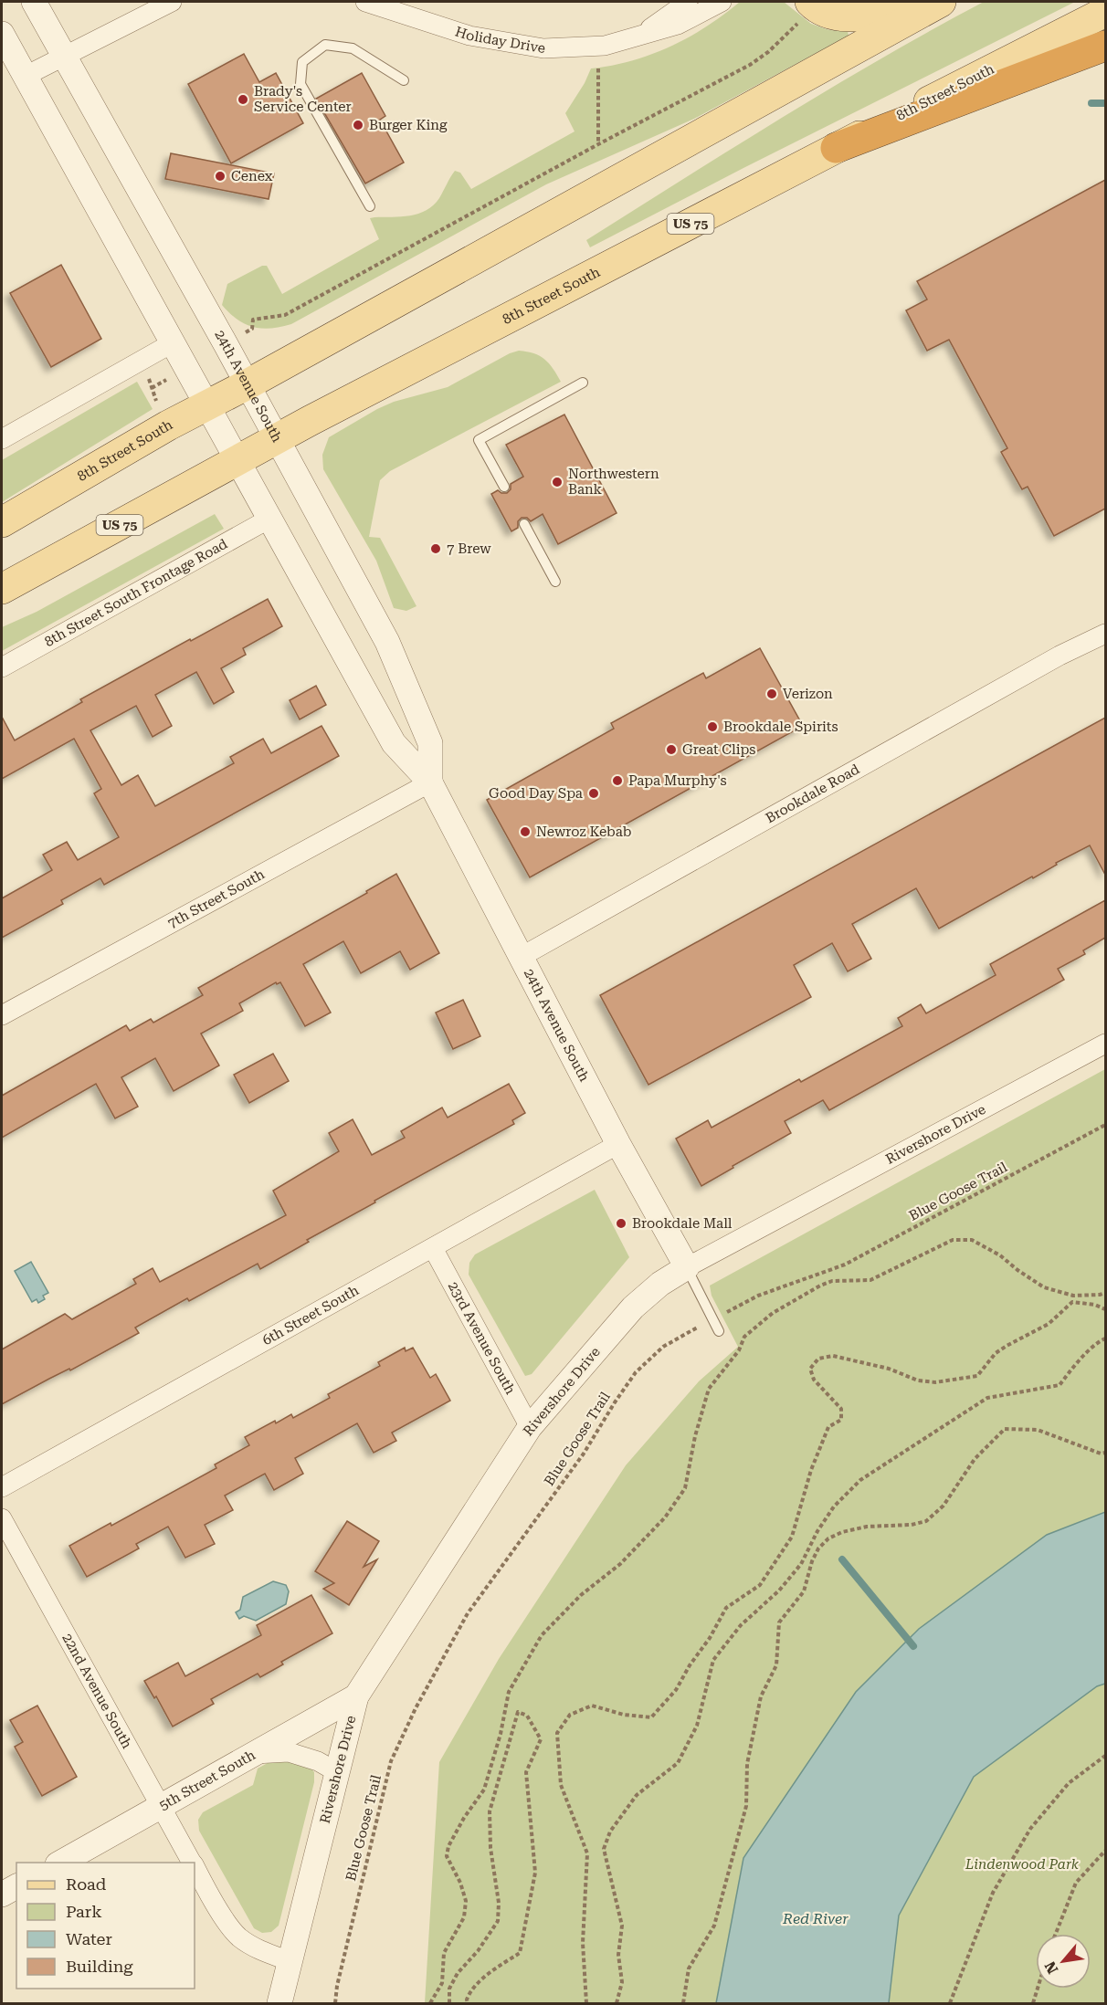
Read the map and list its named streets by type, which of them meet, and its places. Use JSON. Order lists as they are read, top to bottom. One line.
{"streets":{"main road":["8th Street South","US 75"],"street":["Holiday Drive","24th Avenue South","8th Street South Frontage Road","Brookdale Road","7th Street South","Rivershore Drive","6th Street South","23rd Avenue South","22nd Avenue South","5th Street South"],"path":["Blue Goose Trail"]},"crossings":[["8th Street South","24th Avenue South"],["24th Avenue South","8th Street South Frontage Road"],["24th Avenue South","Brookdale Road"],["24th Avenue South","7th Street South"],["24th Avenue South","Rivershore Drive"],["24th Avenue South","6th Street South"],["Rivershore Drive","23rd Avenue South"],["Rivershore Drive","22nd Avenue South"],["Rivershore Drive","5th Street South"],["6th Street South","23rd Avenue South"],["22nd Avenue South","5th Street South"]],"water":["Red River"],"parks":["Lindenwood Park"],"places":["Brady's Service Center","Burger King","Cenex","Northwestern Bank","7 Brew","Verizon","Brookdale Spirits","Great Clips","Papa Murphy's","Good Day Spa","Newroz Kebab","Brookdale Mall"],"legend":["Road","Park","Water","Building"],"north":"bottom left"}
